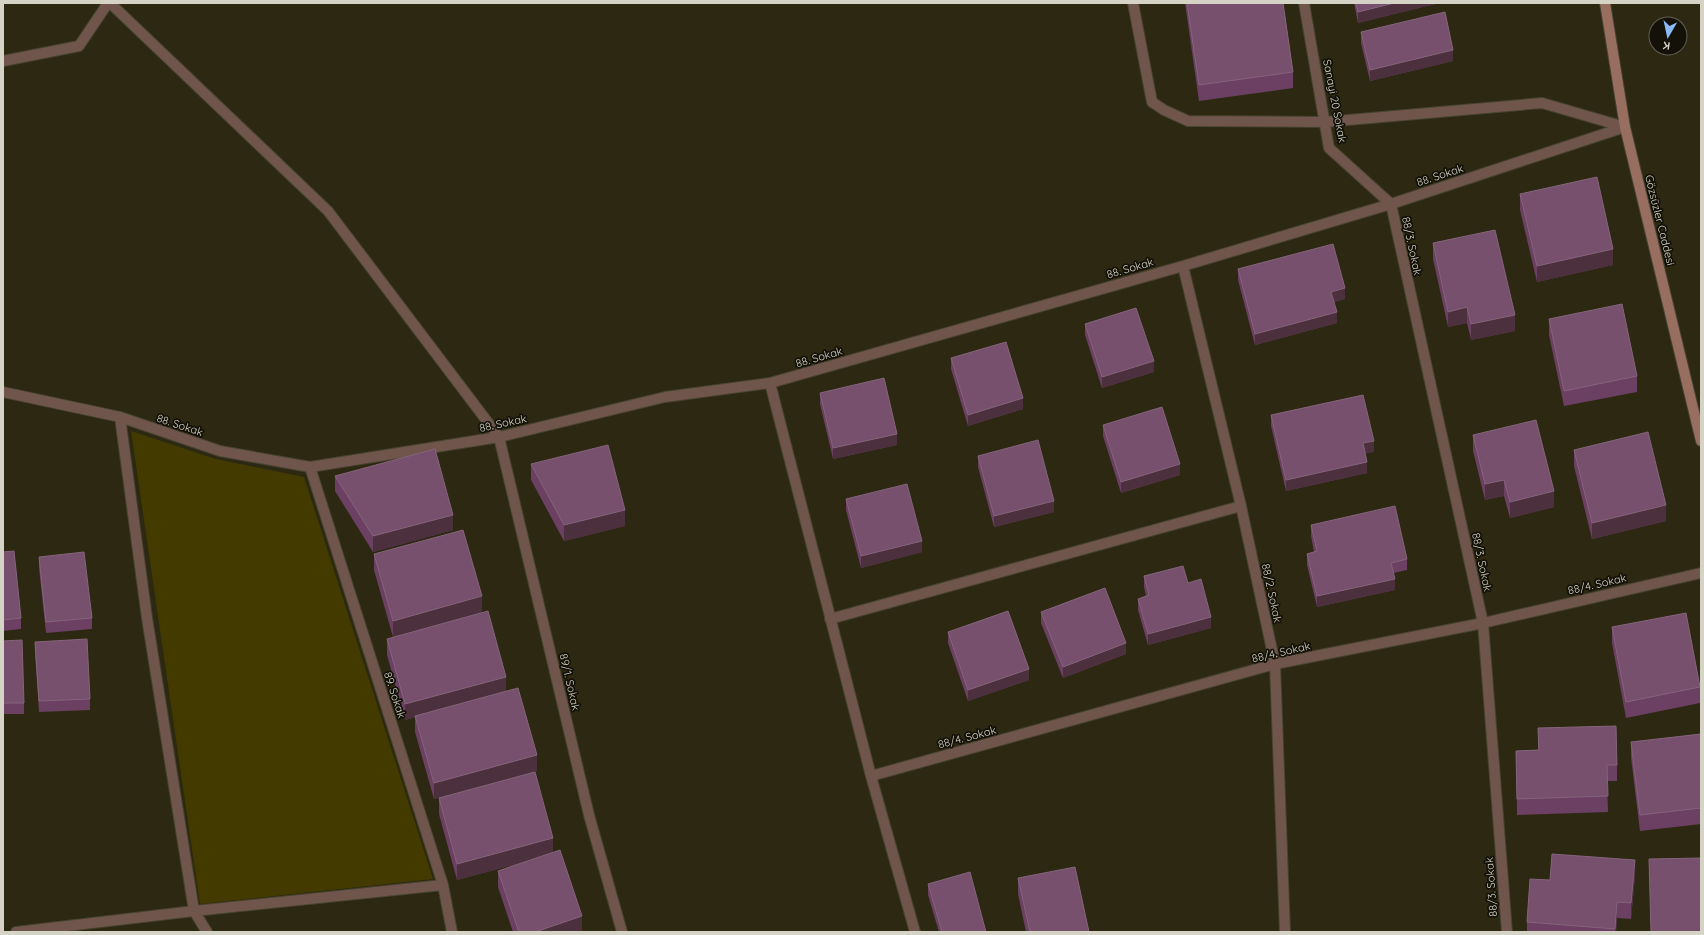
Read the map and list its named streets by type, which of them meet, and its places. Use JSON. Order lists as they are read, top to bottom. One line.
{"streets":{"street":["Sanayi 20 Sokak","88. Sokak","Gözsüzler Caddesi","88/3. Sokak","88/4. Sokak","88/2. Sokak","89/1. Sokak","89. Sokak"]},"crossings":[["Sanayi 20 Sokak","88. Sokak"],["Sanayi 20 Sokak","88/3. Sokak"],["88. Sokak","Gözsüzler Caddesi"],["88. Sokak","88/3. Sokak"],["88. Sokak","88/2. Sokak"],["88. Sokak","89/1. Sokak"],["88. Sokak","89. Sokak"],["88/3. Sokak","88/4. Sokak"],["88/4. Sokak","88/2. Sokak"]],"north":"bottom"}
